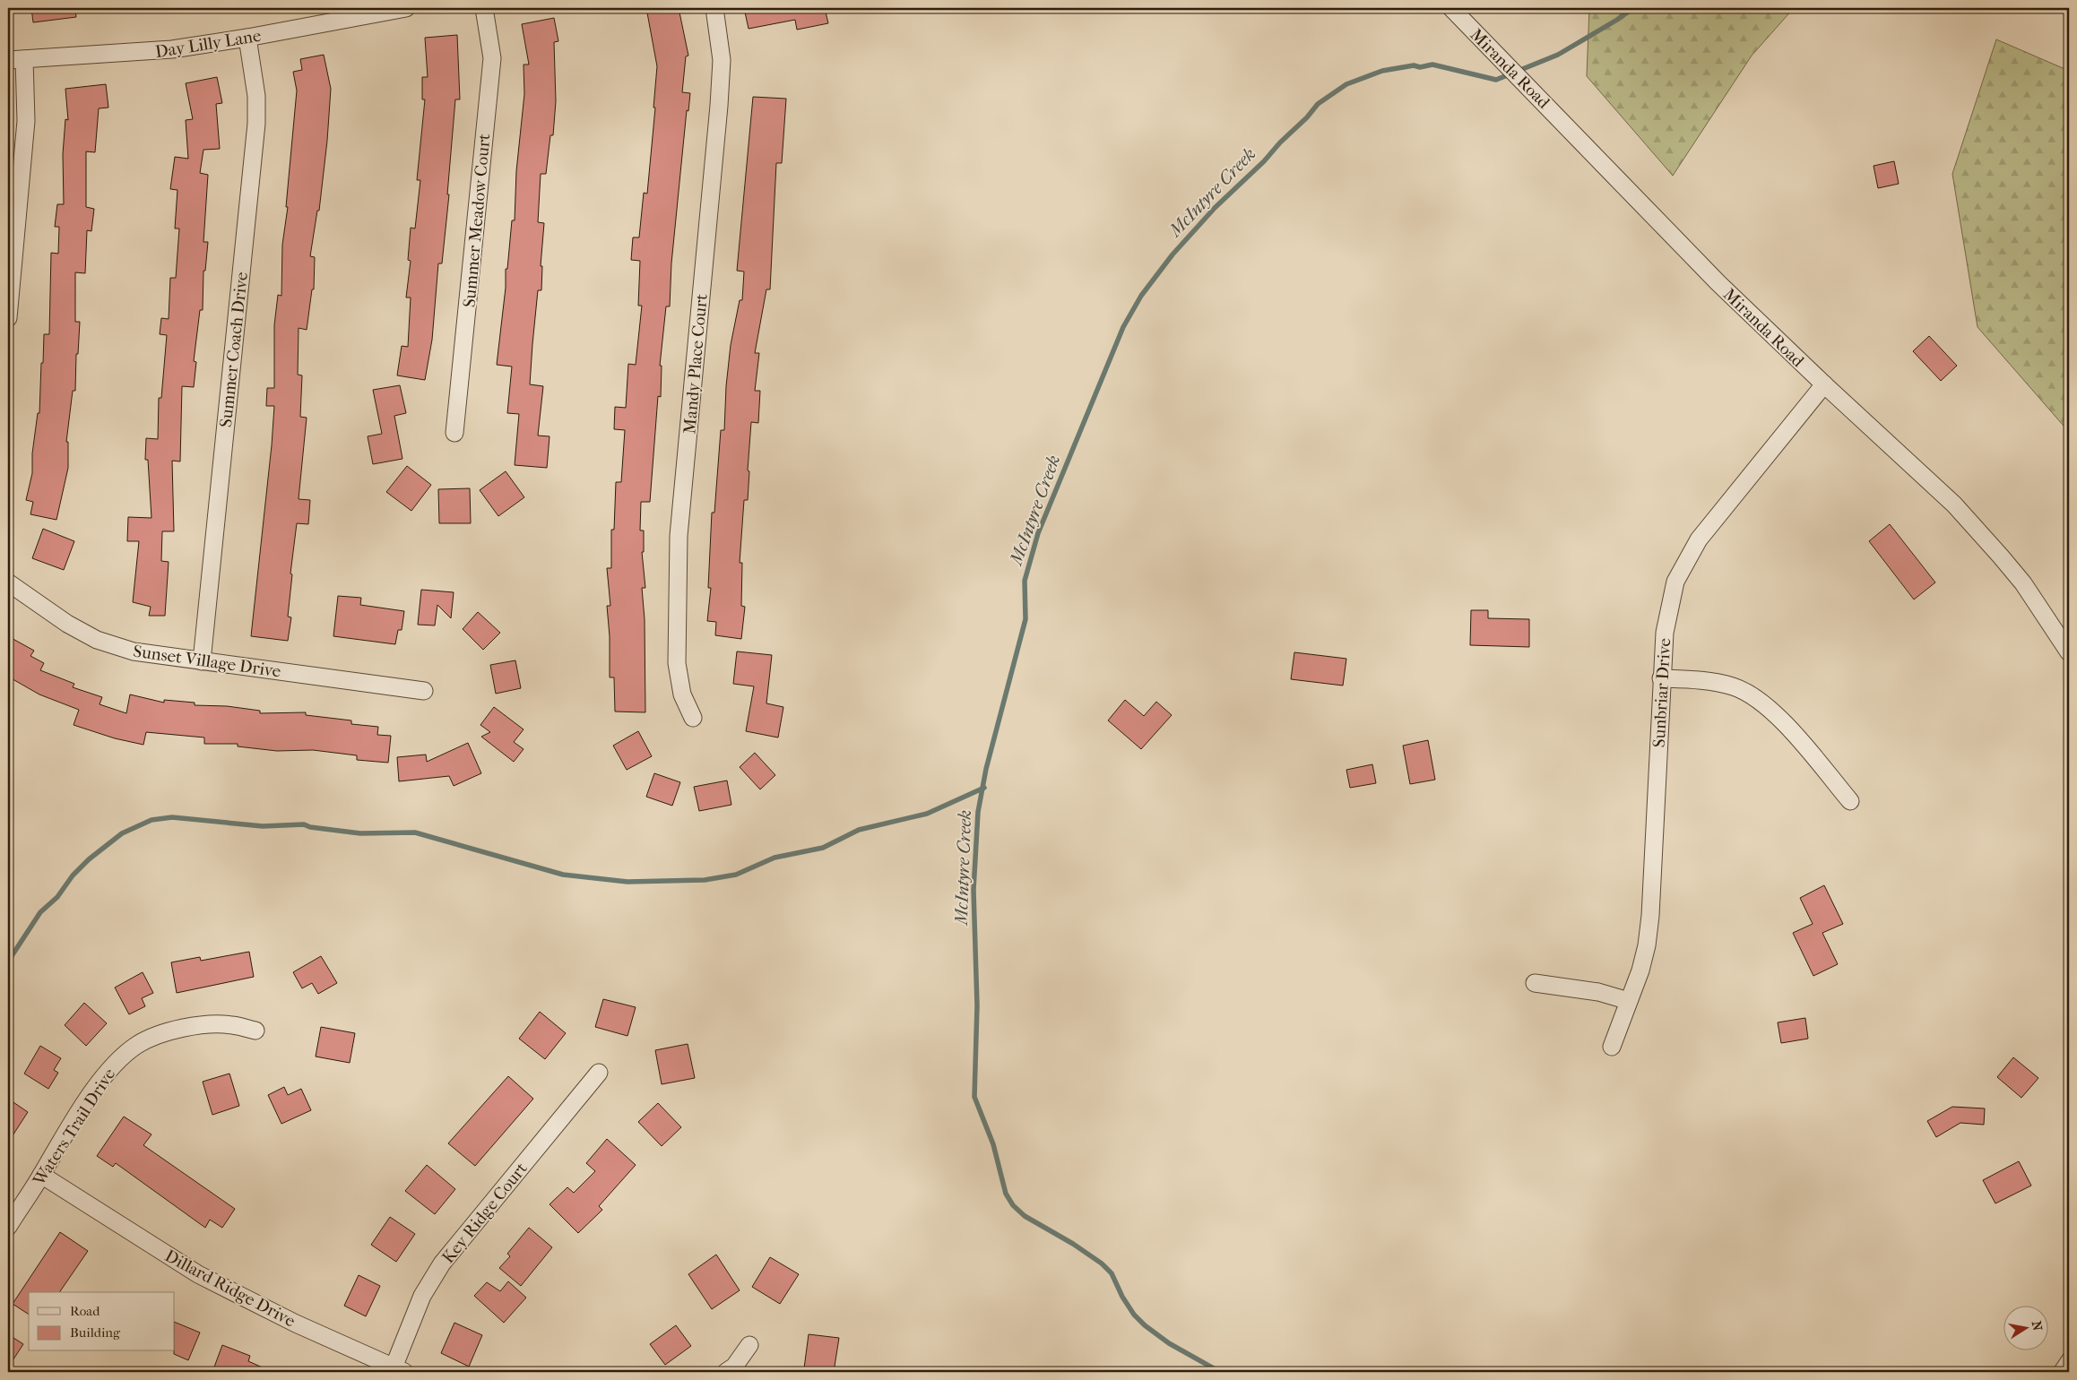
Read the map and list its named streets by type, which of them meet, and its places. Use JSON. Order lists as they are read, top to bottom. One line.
{"streets":{"street":["Day Lilly Lane","Miranda Road","Summer Meadow Court","Summer Coach Drive","Mandy Place Court","Sunset Village Drive","Sunbriar Drive","Waters Trail Drive","Key Ridge Court","Dillard Ridge Drive"]},"crossings":[["Day Lilly Lane","Summer Coach Drive"],["Miranda Road","Sunbriar Drive"],["Summer Coach Drive","Sunset Village Drive"],["Waters Trail Drive","Dillard Ridge Drive"],["Key Ridge Court","Dillard Ridge Drive"]],"water":["McIntyre Creek"],"legend":["Road","Building"],"north":"right"}
